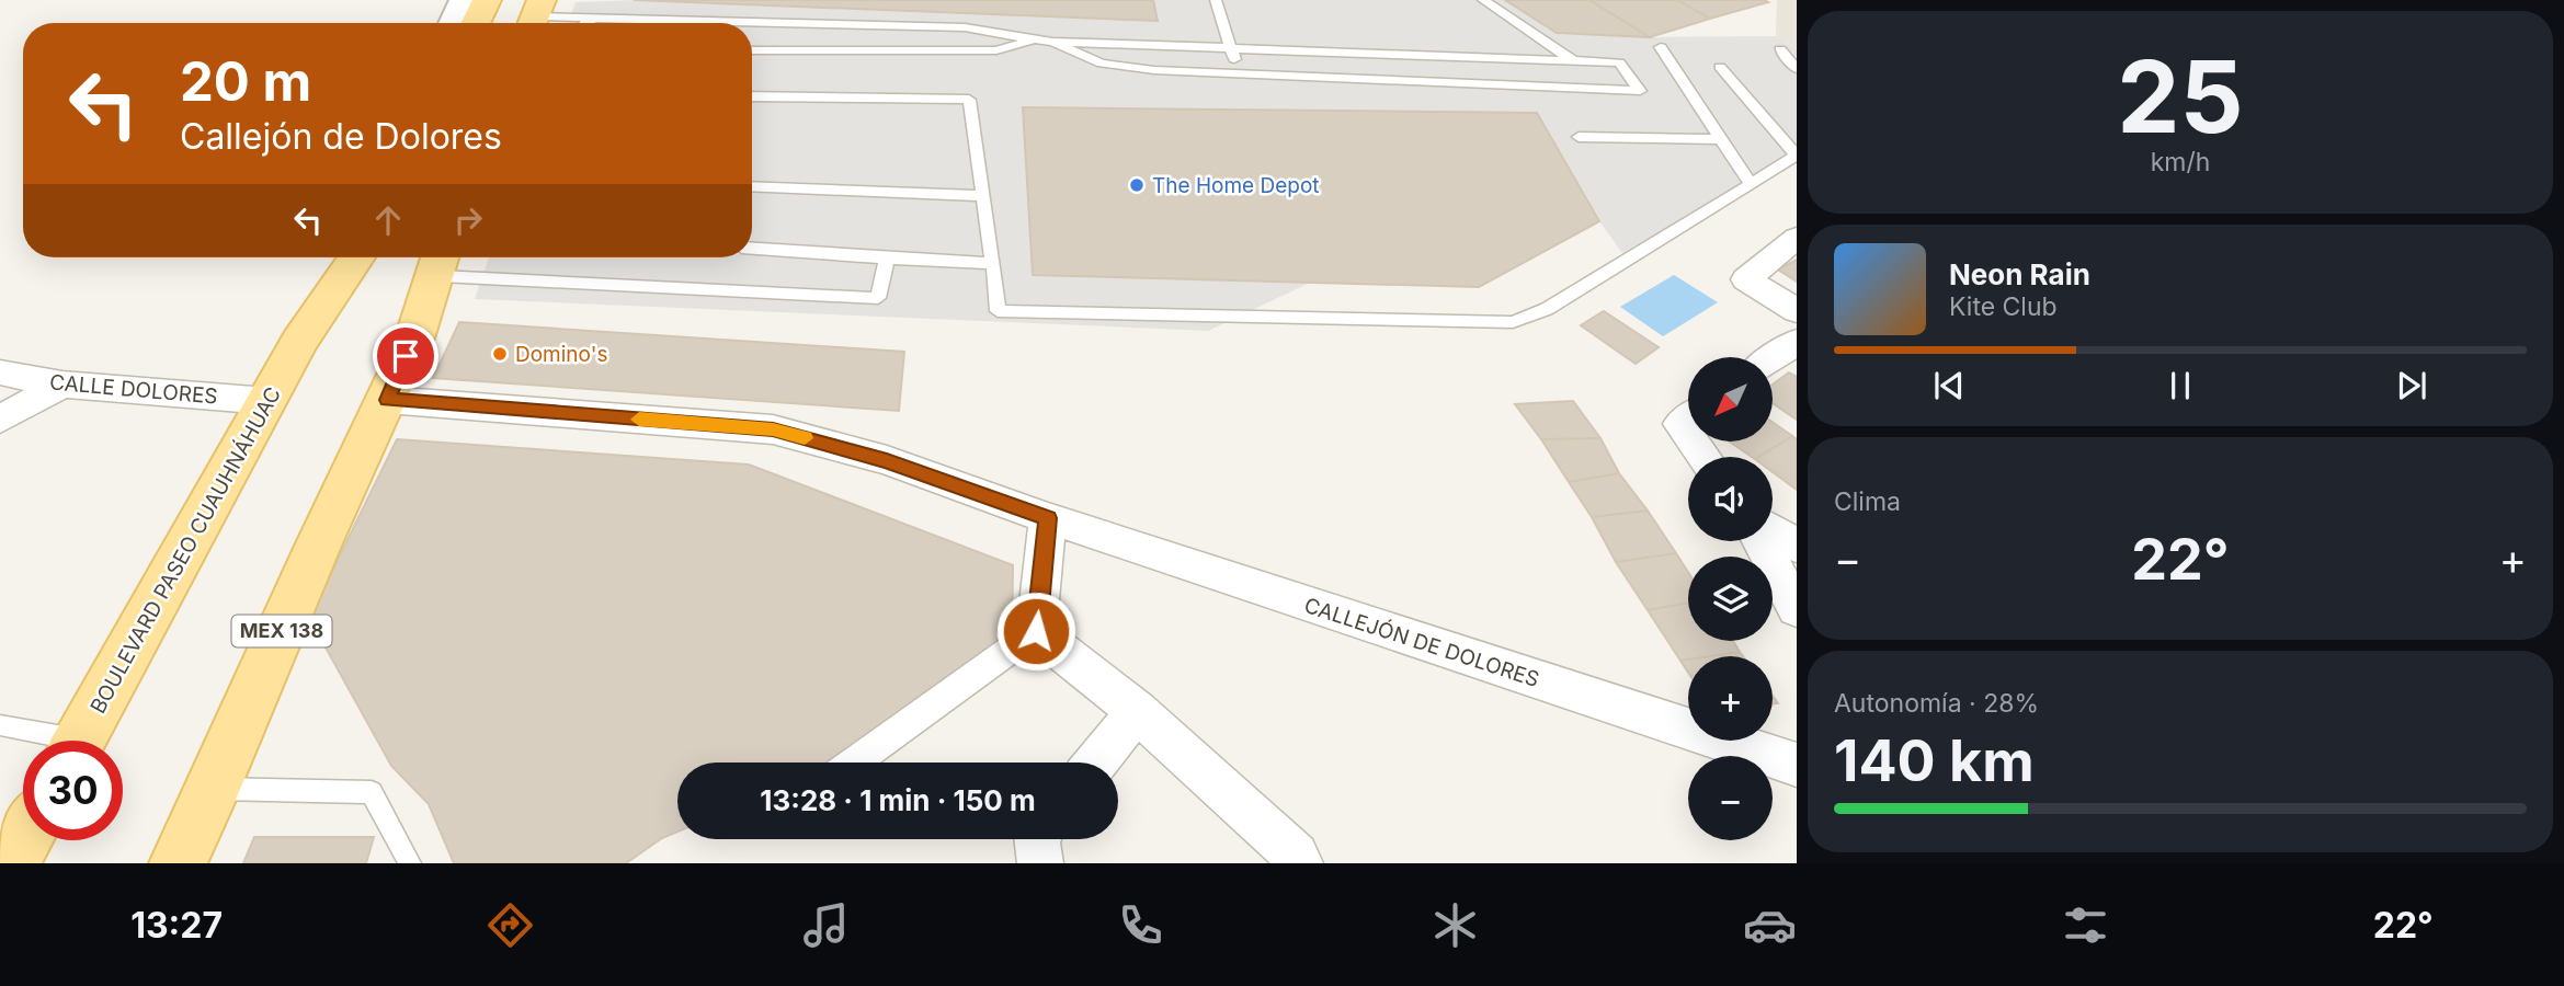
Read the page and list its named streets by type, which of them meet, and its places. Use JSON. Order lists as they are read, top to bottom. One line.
{"streets":{"main road":["BOULEVARD PASEO CUAUHNÁHUAC","MEX 138"],"street":["CALLE DOLORES","CALLEJÓN DE DOLORES"]},"crossings":[["CALLE DOLORES","BOULEVARD PASEO CUAUHNÁHUAC"],["MEX 138","CALLEJÓN DE DOLORES"]],"places":["The Home Depot","Domino's"],"north":"bottom left","page":{"tile":[["25","km/h"],"Clima",["Autonomía · 28%","140 km"]],"turn":["20 m","Callejón de Dolores"],"song":["Neon Rain","Kite Club"],"map_buttons":["+","−"],"heat":["−","22°","+"],"limit":"30","trip":"13:28 · 1 min · 150 m","tabs":["13:27","22°"]}}
